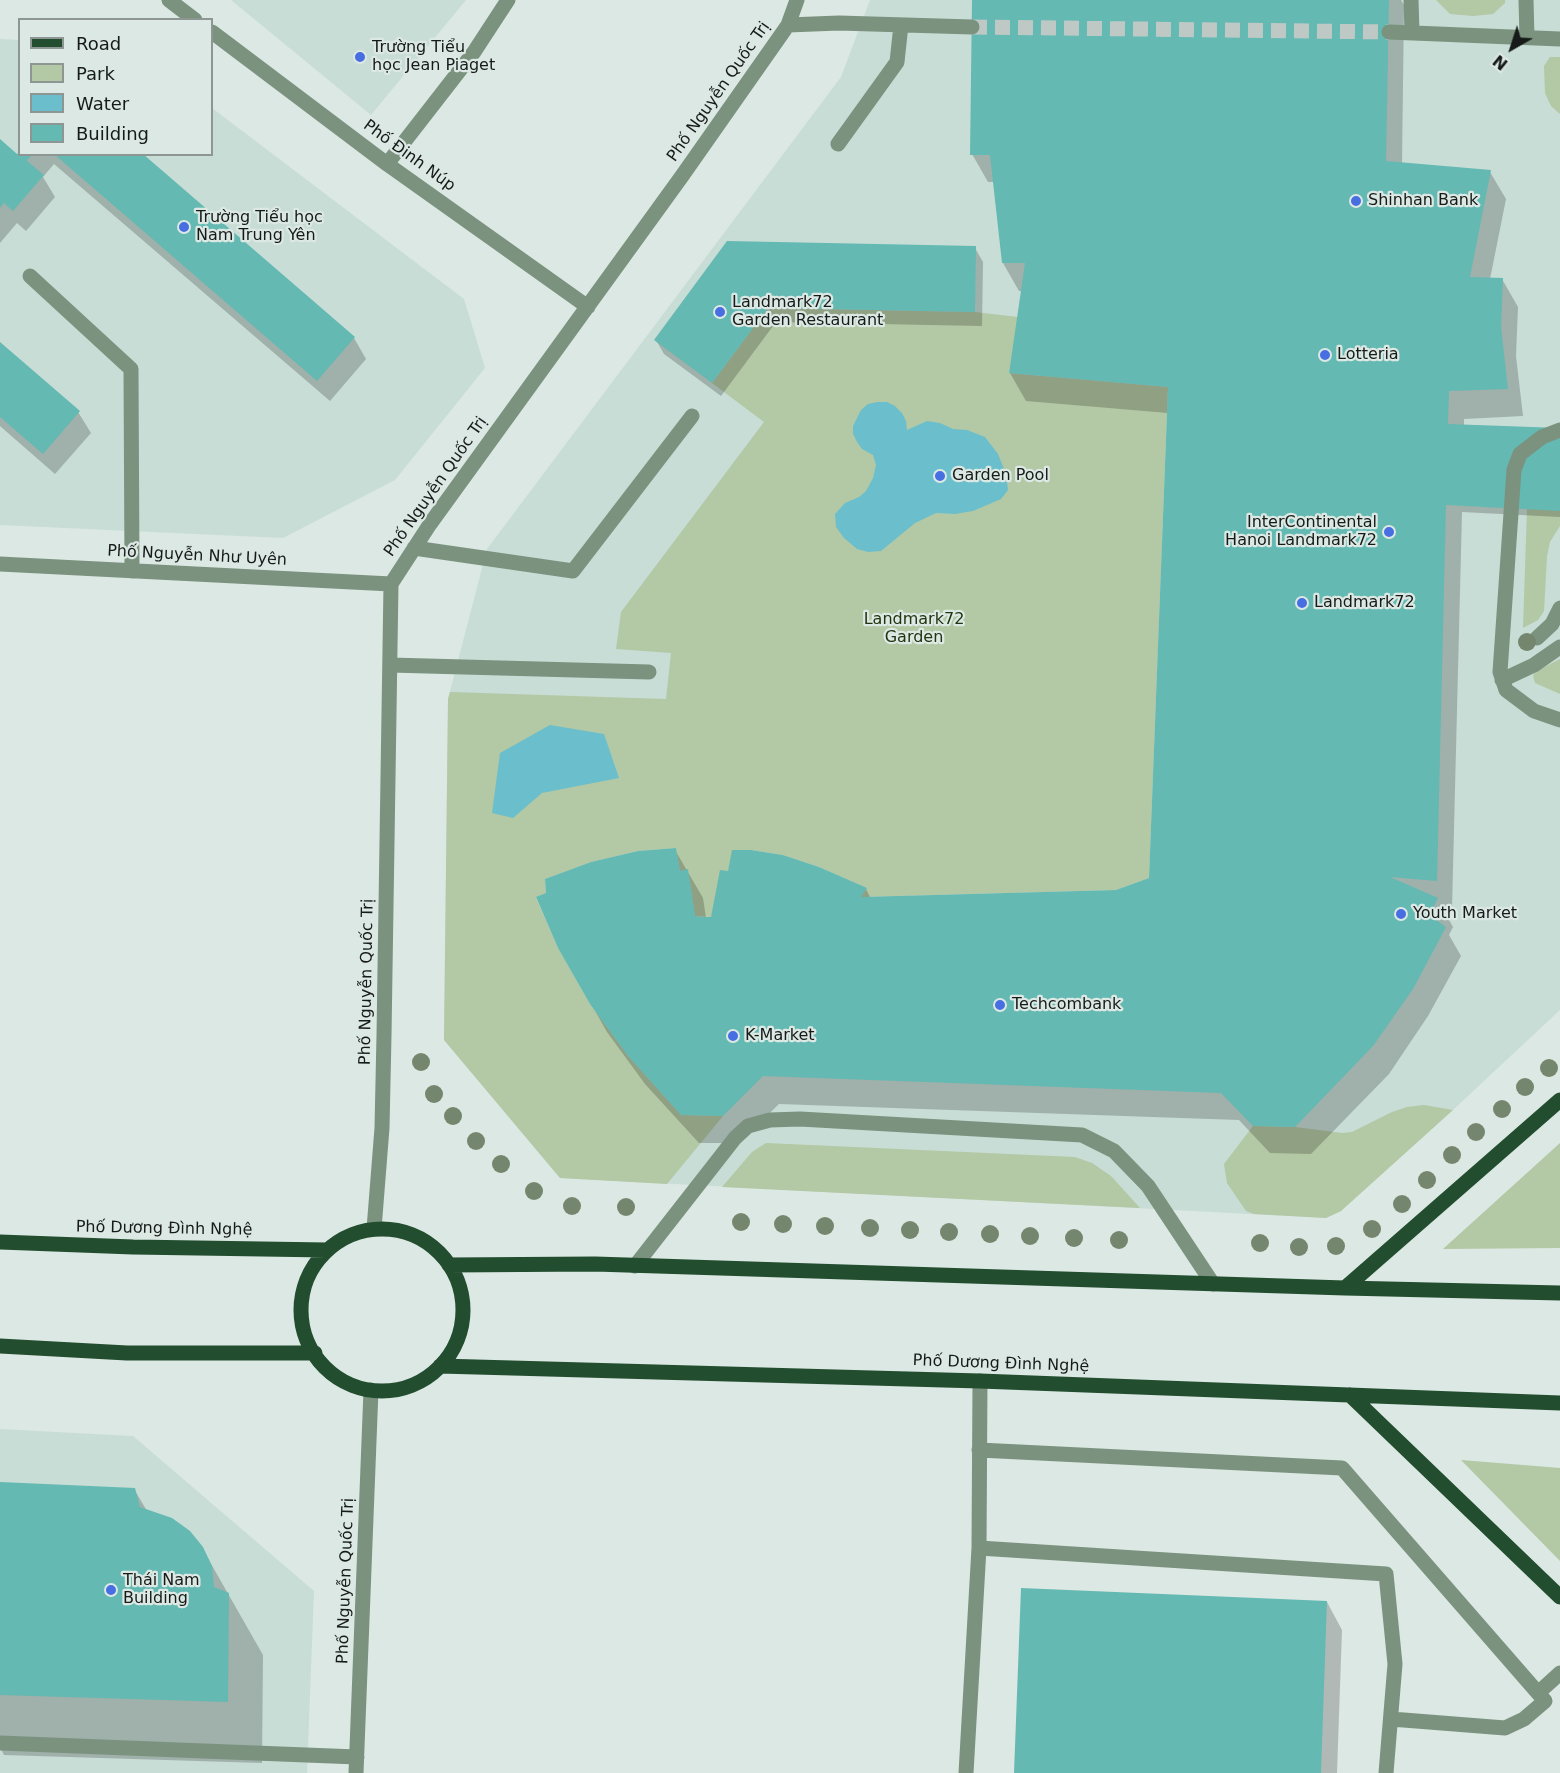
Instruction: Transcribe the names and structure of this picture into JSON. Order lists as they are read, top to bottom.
{
  "streets": {
    "main road": ["Phố Dương Đình Nghệ"],
    "street": ["Phố Nguyễn Quốc Trị", "Phố Đinh Núp", "Phố Nguyễn Như Uyên"]
  },
  "crossings": [
    ["Phố Nguyễn Quốc Trị", "Phố Đinh Núp"],
    ["Phố Nguyễn Quốc Trị", "Phố Nguyễn Như Uyên"],
    ["Phố Nguyễn Quốc Trị", "Phố Dương Đình Nghệ"]
  ],
  "parks": ["Landmark72 Garden"],
  "places": [
    "Trường Tiểu học Jean Piaget",
    "Shinhan Bank",
    "Trường Tiểu học Nam Trung Yên",
    "Landmark72 Garden Restaurant",
    "Lotteria",
    "Garden Pool",
    "InterContinental Hanoi Landmark72",
    "Landmark72",
    "Youth Market",
    "Techcombank",
    "K-Market",
    "Thái Nam Building"
  ],
  "legend": [
    "Road",
    "Park",
    "Water",
    "Building"
  ],
  "north": "bottom left"
}
